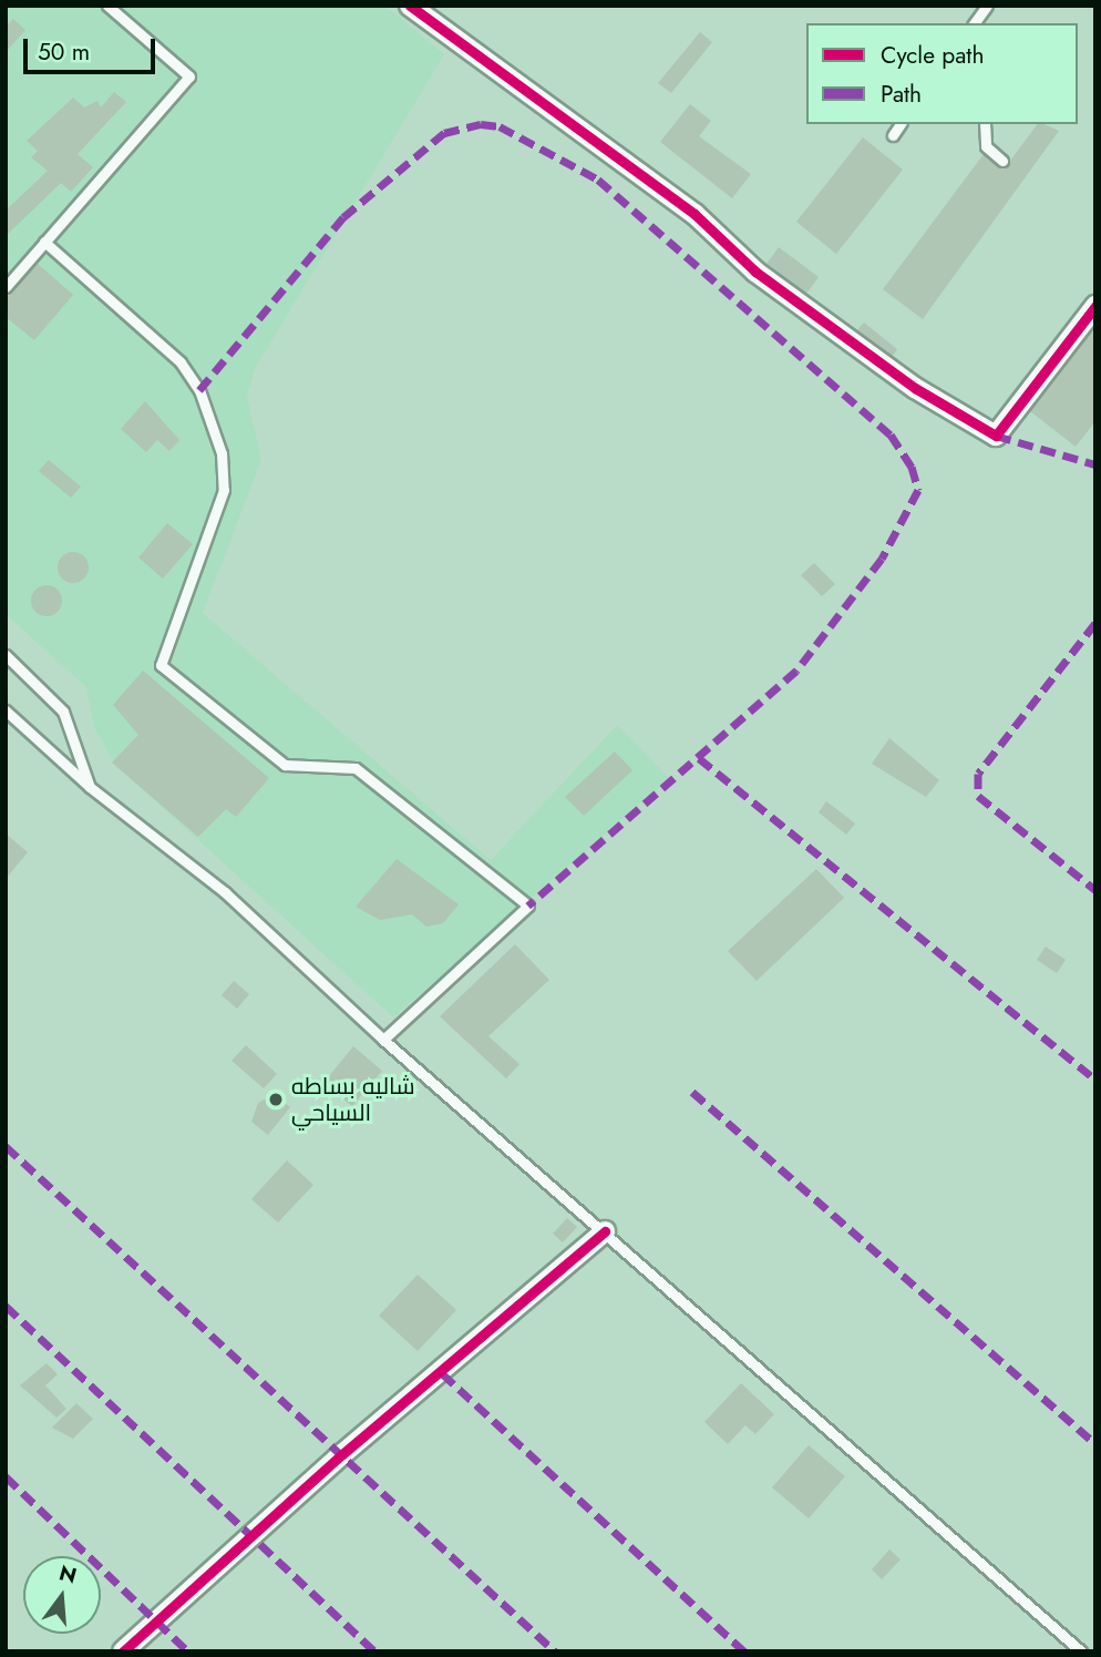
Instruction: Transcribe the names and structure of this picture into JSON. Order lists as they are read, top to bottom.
{
  "places": ["شاليه بساطه السياحي"],
  "legend": ["Cycle path", "Path"],
  "scale_bar": "50 m",
  "north": "top"
}
